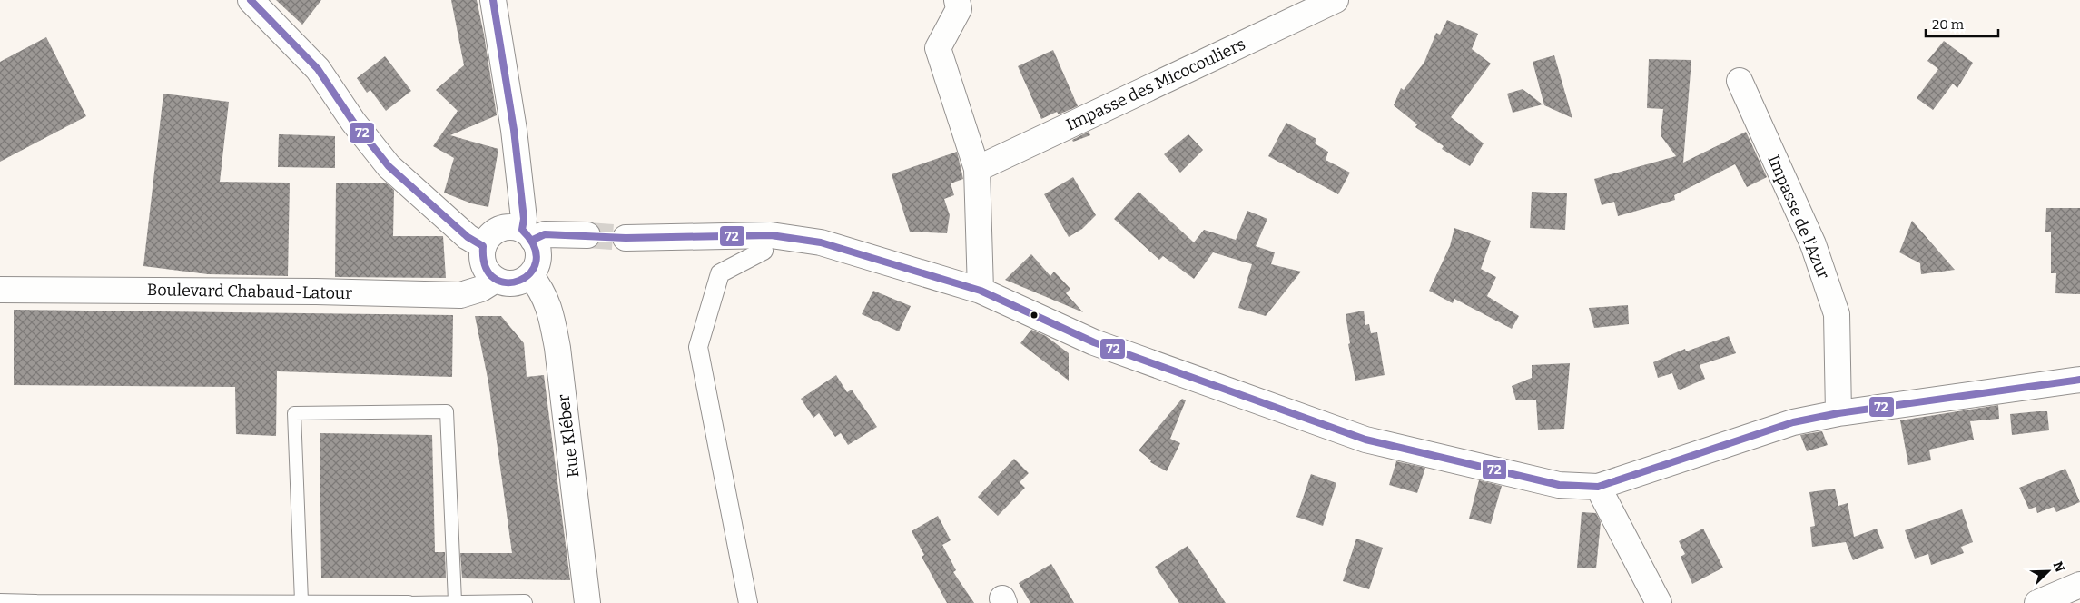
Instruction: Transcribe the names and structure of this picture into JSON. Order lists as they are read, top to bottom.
{
  "streets": {
    "street": [
      "Impasse des Micocouliers",
      "Impasse de l'Azur",
      "Boulevard Chabaud-Latour",
      "Rue Kléber"
    ]
  },
  "crossings": [
    ["Boulevard Chabaud-Latour", "Rue Kléber"]
  ],
  "lines": ["transit line 72"],
  "scale_bar": "20 m",
  "north": "top right"
}
